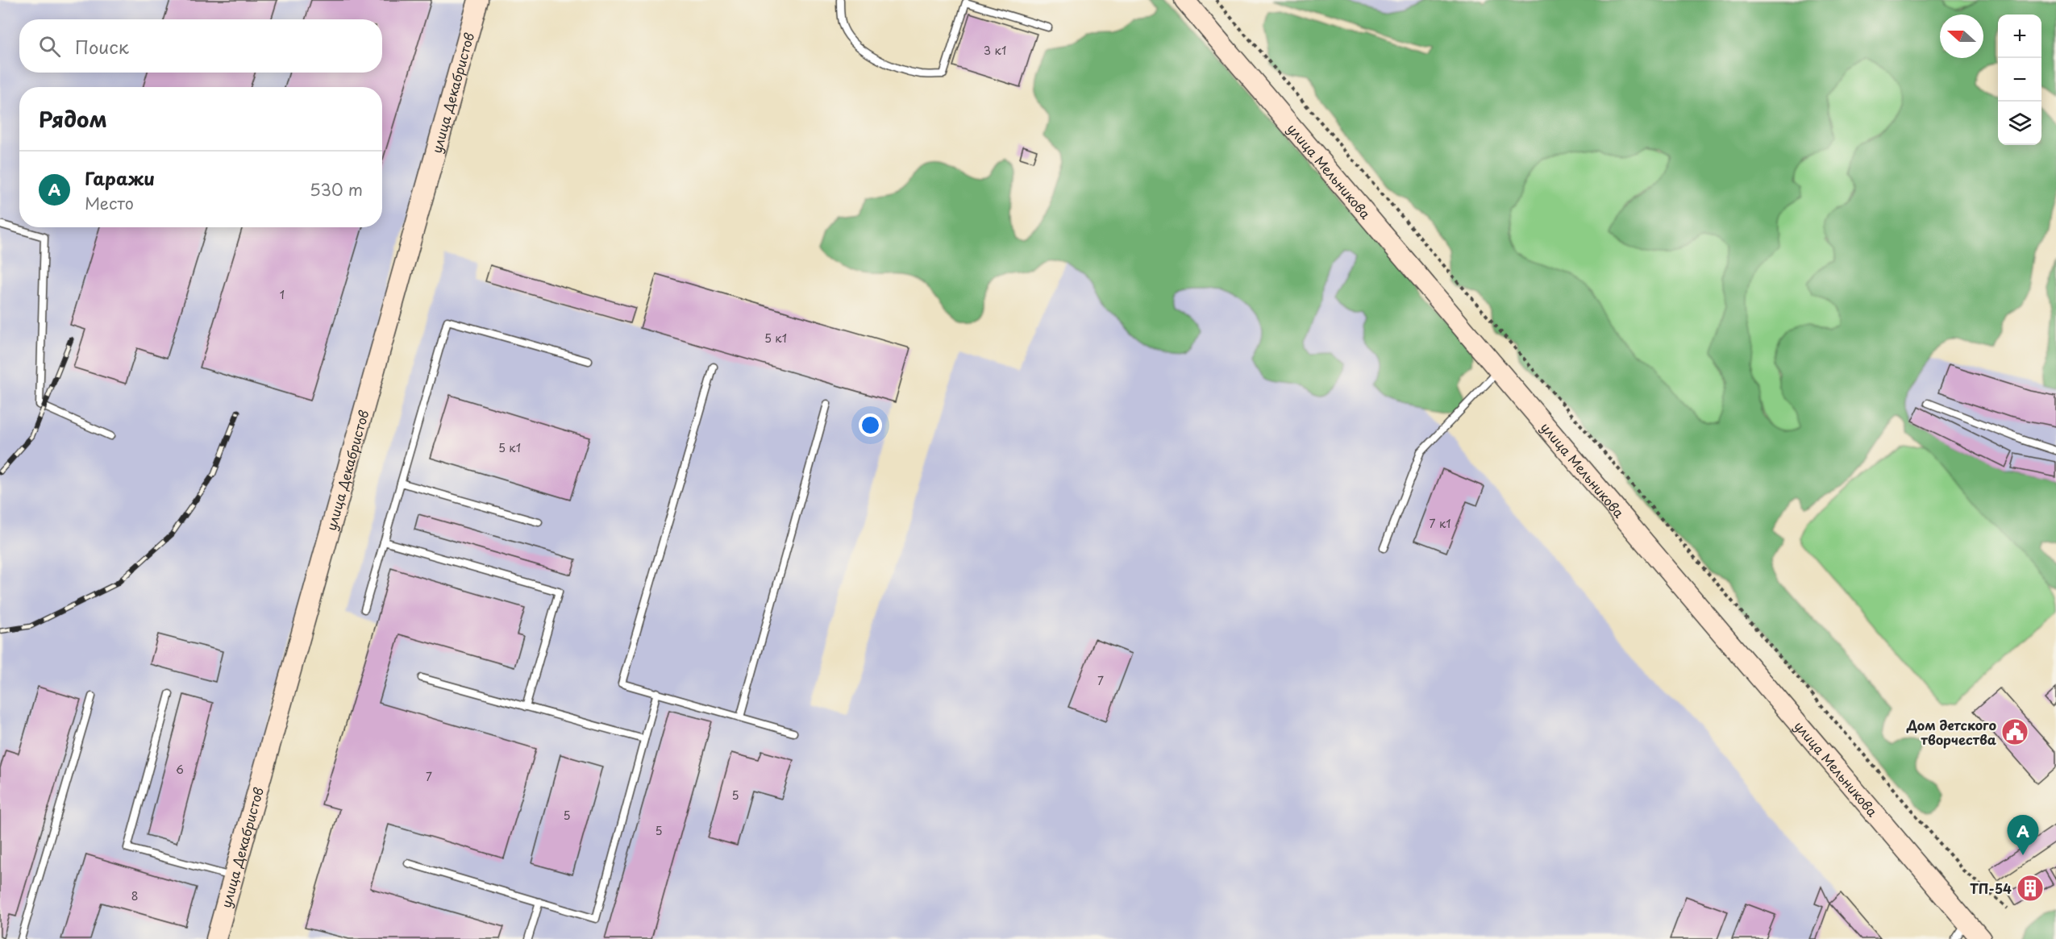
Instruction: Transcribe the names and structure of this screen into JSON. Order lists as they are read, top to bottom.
{
  "streets": {
    "street": ["улица Декабристов", "улица Мельникова"]
  },
  "places": {
    "public building": ["Дом детского творчества"],
    "building": ["ТП-54"]
  },
  "house_numbers": [
    "3 к1",
    "1",
    "5 к1",
    "5 к1",
    "7 к1",
    "7",
    "6",
    "7",
    "5",
    "5",
    "5",
    "8"
  ],
  "north": "left",
  "page": {
    "map_buttons": ["+", "−"],
    "search": "Поиск",
    "heading": "Рядом",
    "list": [
      {
        "mark": "A",
        "name": "Гаражи",
        "note": "Место",
        "value": "530 m"
      }
    ],
    "pins": "A"
  }
}
